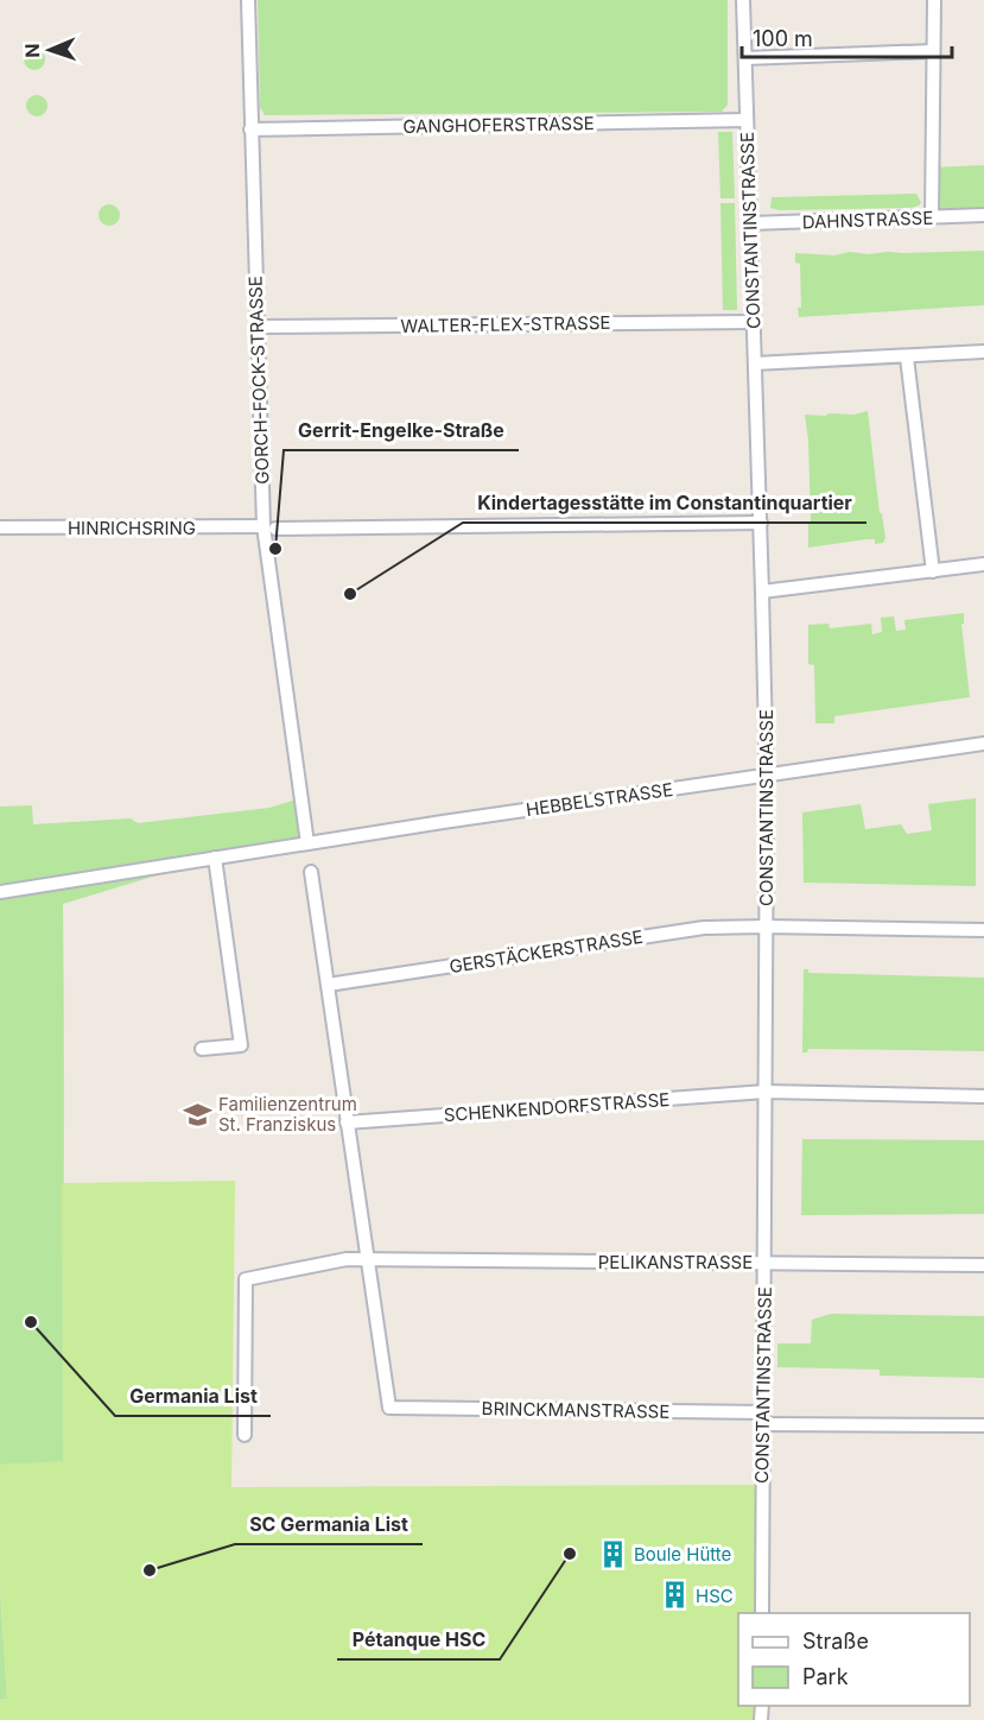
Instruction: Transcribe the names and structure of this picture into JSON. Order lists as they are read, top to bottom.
{
  "streets": {
    "street": [
      "GANGHOFERSTRASSE",
      "DAHNSTRASSE",
      "CONSTANTINSTRASSE",
      "WALTER-FLEX-STRASSE",
      "GORCH-FOCK-STRASSE",
      "HINRICHSRING",
      "HEBBELSTRASSE",
      "GERSTÄCKERSTRASSE",
      "SCHENKENDORFSTRASSE",
      "PELIKANSTRASSE",
      "BRINCKMANSTRASSE"
    ]
  },
  "crossings": [
    ["GANGHOFERSTRASSE", "CONSTANTINSTRASSE"],
    ["GANGHOFERSTRASSE", "GORCH-FOCK-STRASSE"],
    ["DAHNSTRASSE", "CONSTANTINSTRASSE"],
    ["CONSTANTINSTRASSE", "WALTER-FLEX-STRASSE"],
    ["CONSTANTINSTRASSE", "HINRICHSRING"],
    ["CONSTANTINSTRASSE", "HEBBELSTRASSE"],
    ["CONSTANTINSTRASSE", "GERSTÄCKERSTRASSE"],
    ["CONSTANTINSTRASSE", "SCHENKENDORFSTRASSE"],
    ["CONSTANTINSTRASSE", "PELIKANSTRASSE"],
    ["CONSTANTINSTRASSE", "BRINCKMANSTRASSE"],
    ["WALTER-FLEX-STRASSE", "GORCH-FOCK-STRASSE"],
    ["GORCH-FOCK-STRASSE", "HINRICHSRING"],
    ["GORCH-FOCK-STRASSE", "HEBBELSTRASSE"],
    ["PELIKANSTRASSE", "BRINCKMANSTRASSE"]
  ],
  "places": {
    "other": [
      "Gerrit-Engelke-Straße",
      "Kindertagesstätte im Constantinquartier",
      "Germania List",
      "Pétanque HSC",
      "SC Germania List"
    ],
    "school or university": ["Familienzentrum St. Franziskus"],
    "building": ["Boule Hütte", "HSC"]
  },
  "legend": ["Straße", "Park"],
  "scale_bar": "100 m",
  "north": "left"
}
